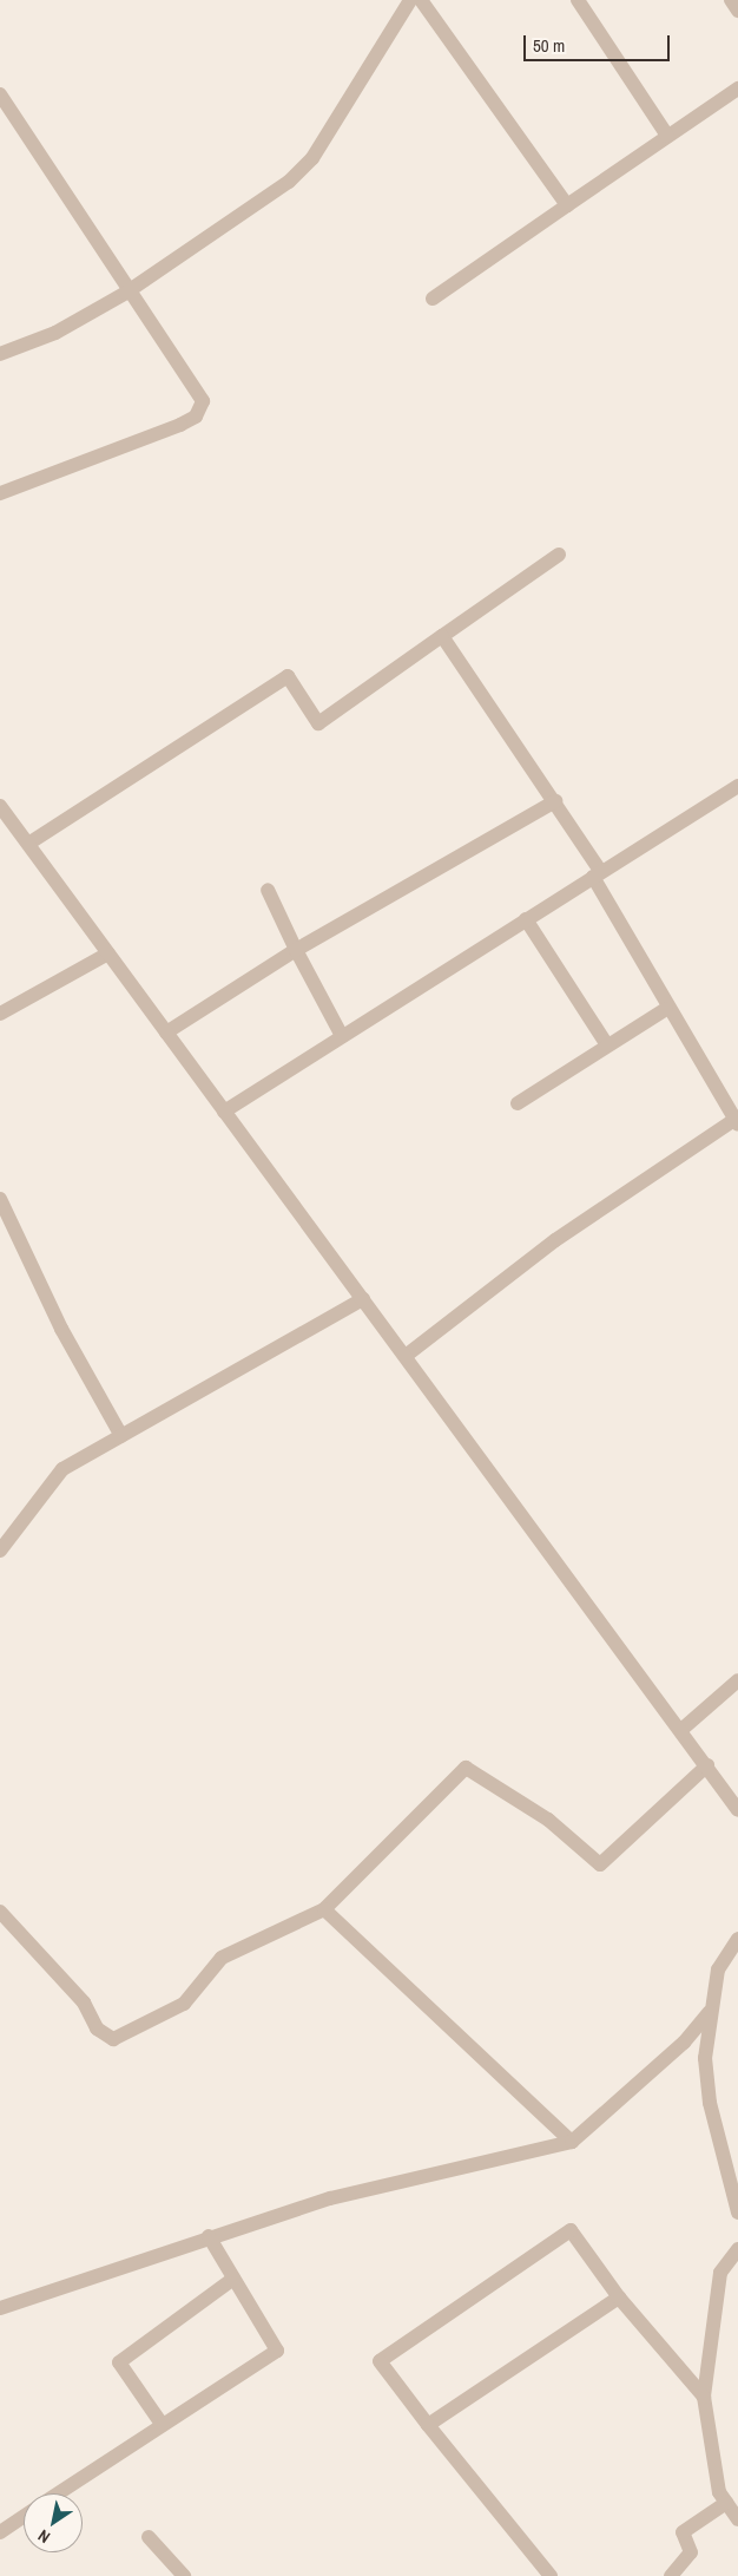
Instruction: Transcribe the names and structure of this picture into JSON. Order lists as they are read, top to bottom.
{
  "scale_bar": "50 m",
  "north": "bottom left"
}
